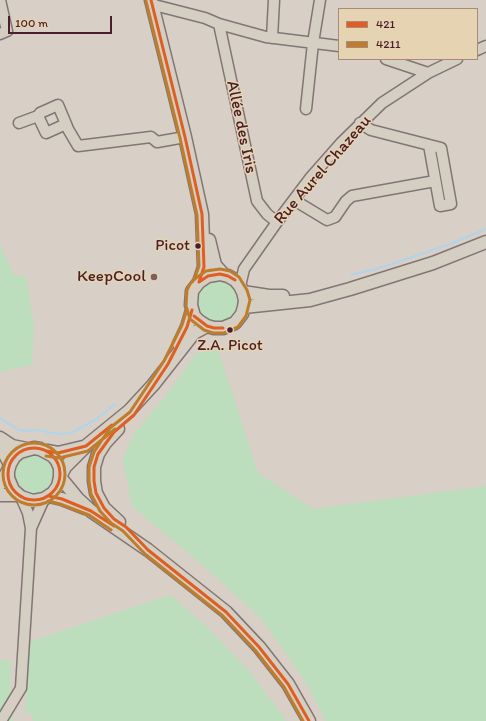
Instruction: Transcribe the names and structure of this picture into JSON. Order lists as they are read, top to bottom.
{
  "streets": {
    "street": ["Allée des Iris", "Rue Aurel Chazeau"]
  },
  "crossings": [
    ["Allée des Iris", "Rue Aurel Chazeau"]
  ],
  "places": ["Picot", "KeepCool", "Z.A. Picot"],
  "lines": ["transit line 421", "transit line 4211"],
  "legend": ["421", "4211"],
  "scale_bar": "100 m"
}
